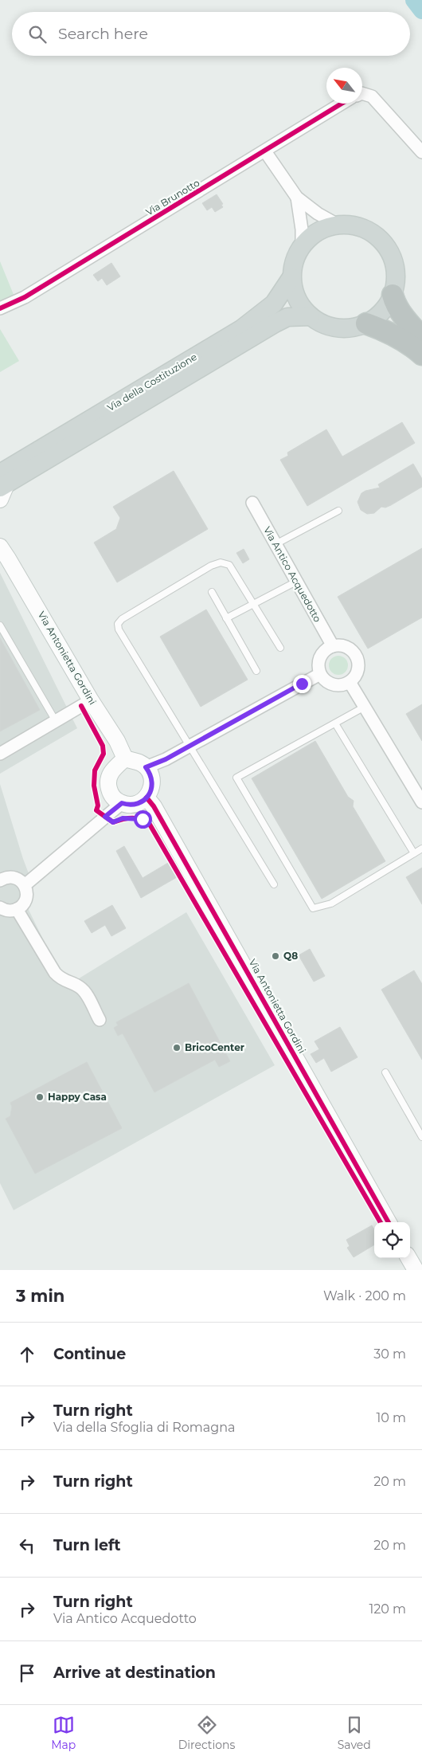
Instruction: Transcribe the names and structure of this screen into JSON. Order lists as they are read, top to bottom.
{
  "streets": {
    "main road": ["Via della Costituzione"],
    "street": ["Via Brunotto", "Via Antico Acquedotto", "Via Antonietta Gordini"]
  },
  "places": ["Q8", "BricoCenter", "Happy Casa"],
  "north": "top left",
  "page": {
    "search": "Search here",
    "heading": ["3 min", "Walk · 200 m"],
    "list": [
      ["Continue", "30 m"],
      ["Turn right", "Via della Sfoglia di Romagna", "10 m"],
      ["Turn right", "20 m"],
      ["Turn left", "20 m"],
      ["Turn right", "Via Antico Acquedotto", "120 m"],
      "Arrive at destination"
    ],
    "nav": ["Map", "Directions", "Saved"]
  }
}
